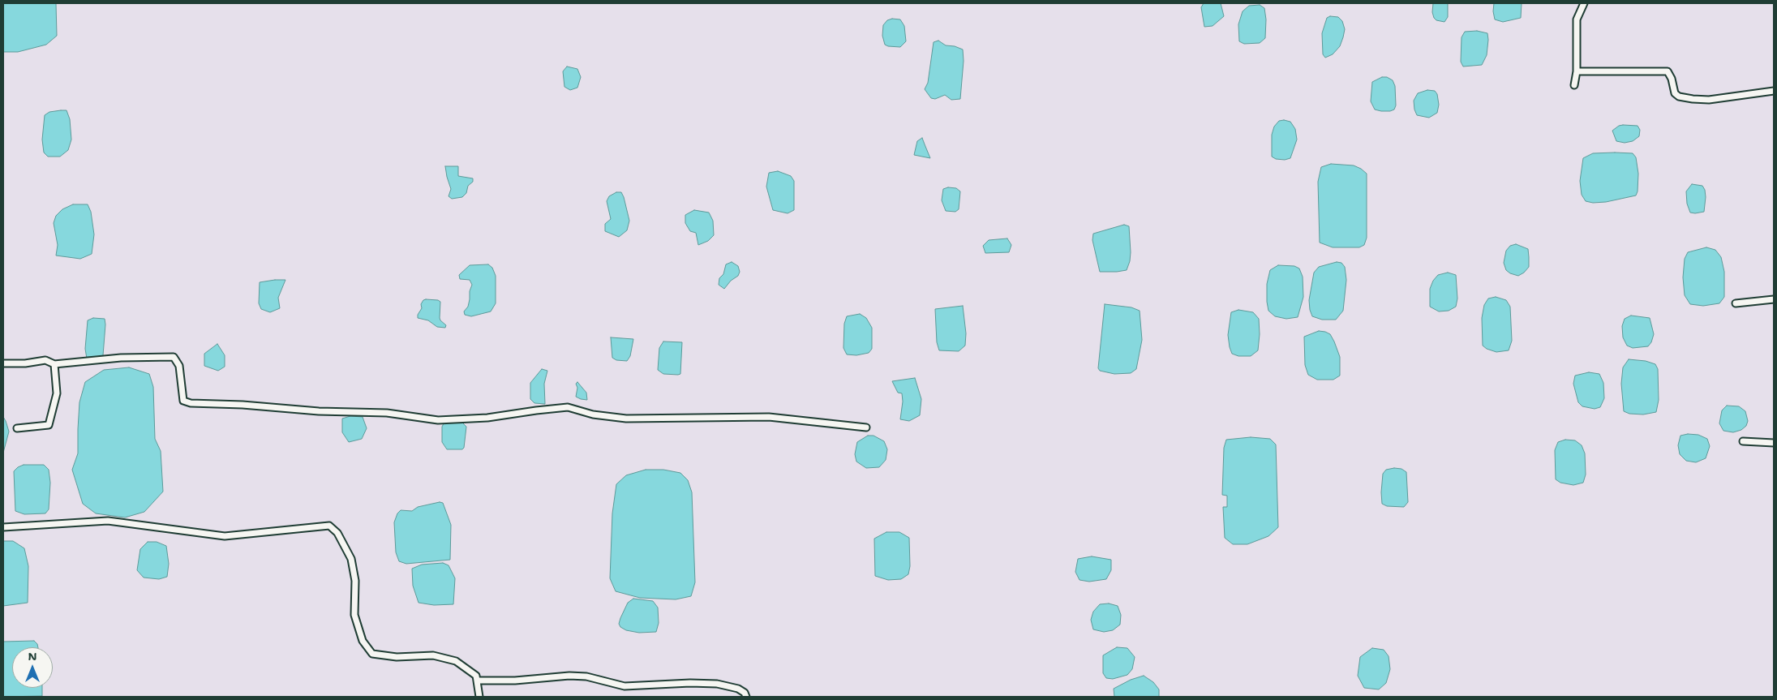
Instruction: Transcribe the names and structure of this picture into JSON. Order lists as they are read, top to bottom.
{
  "north": "top"
}
